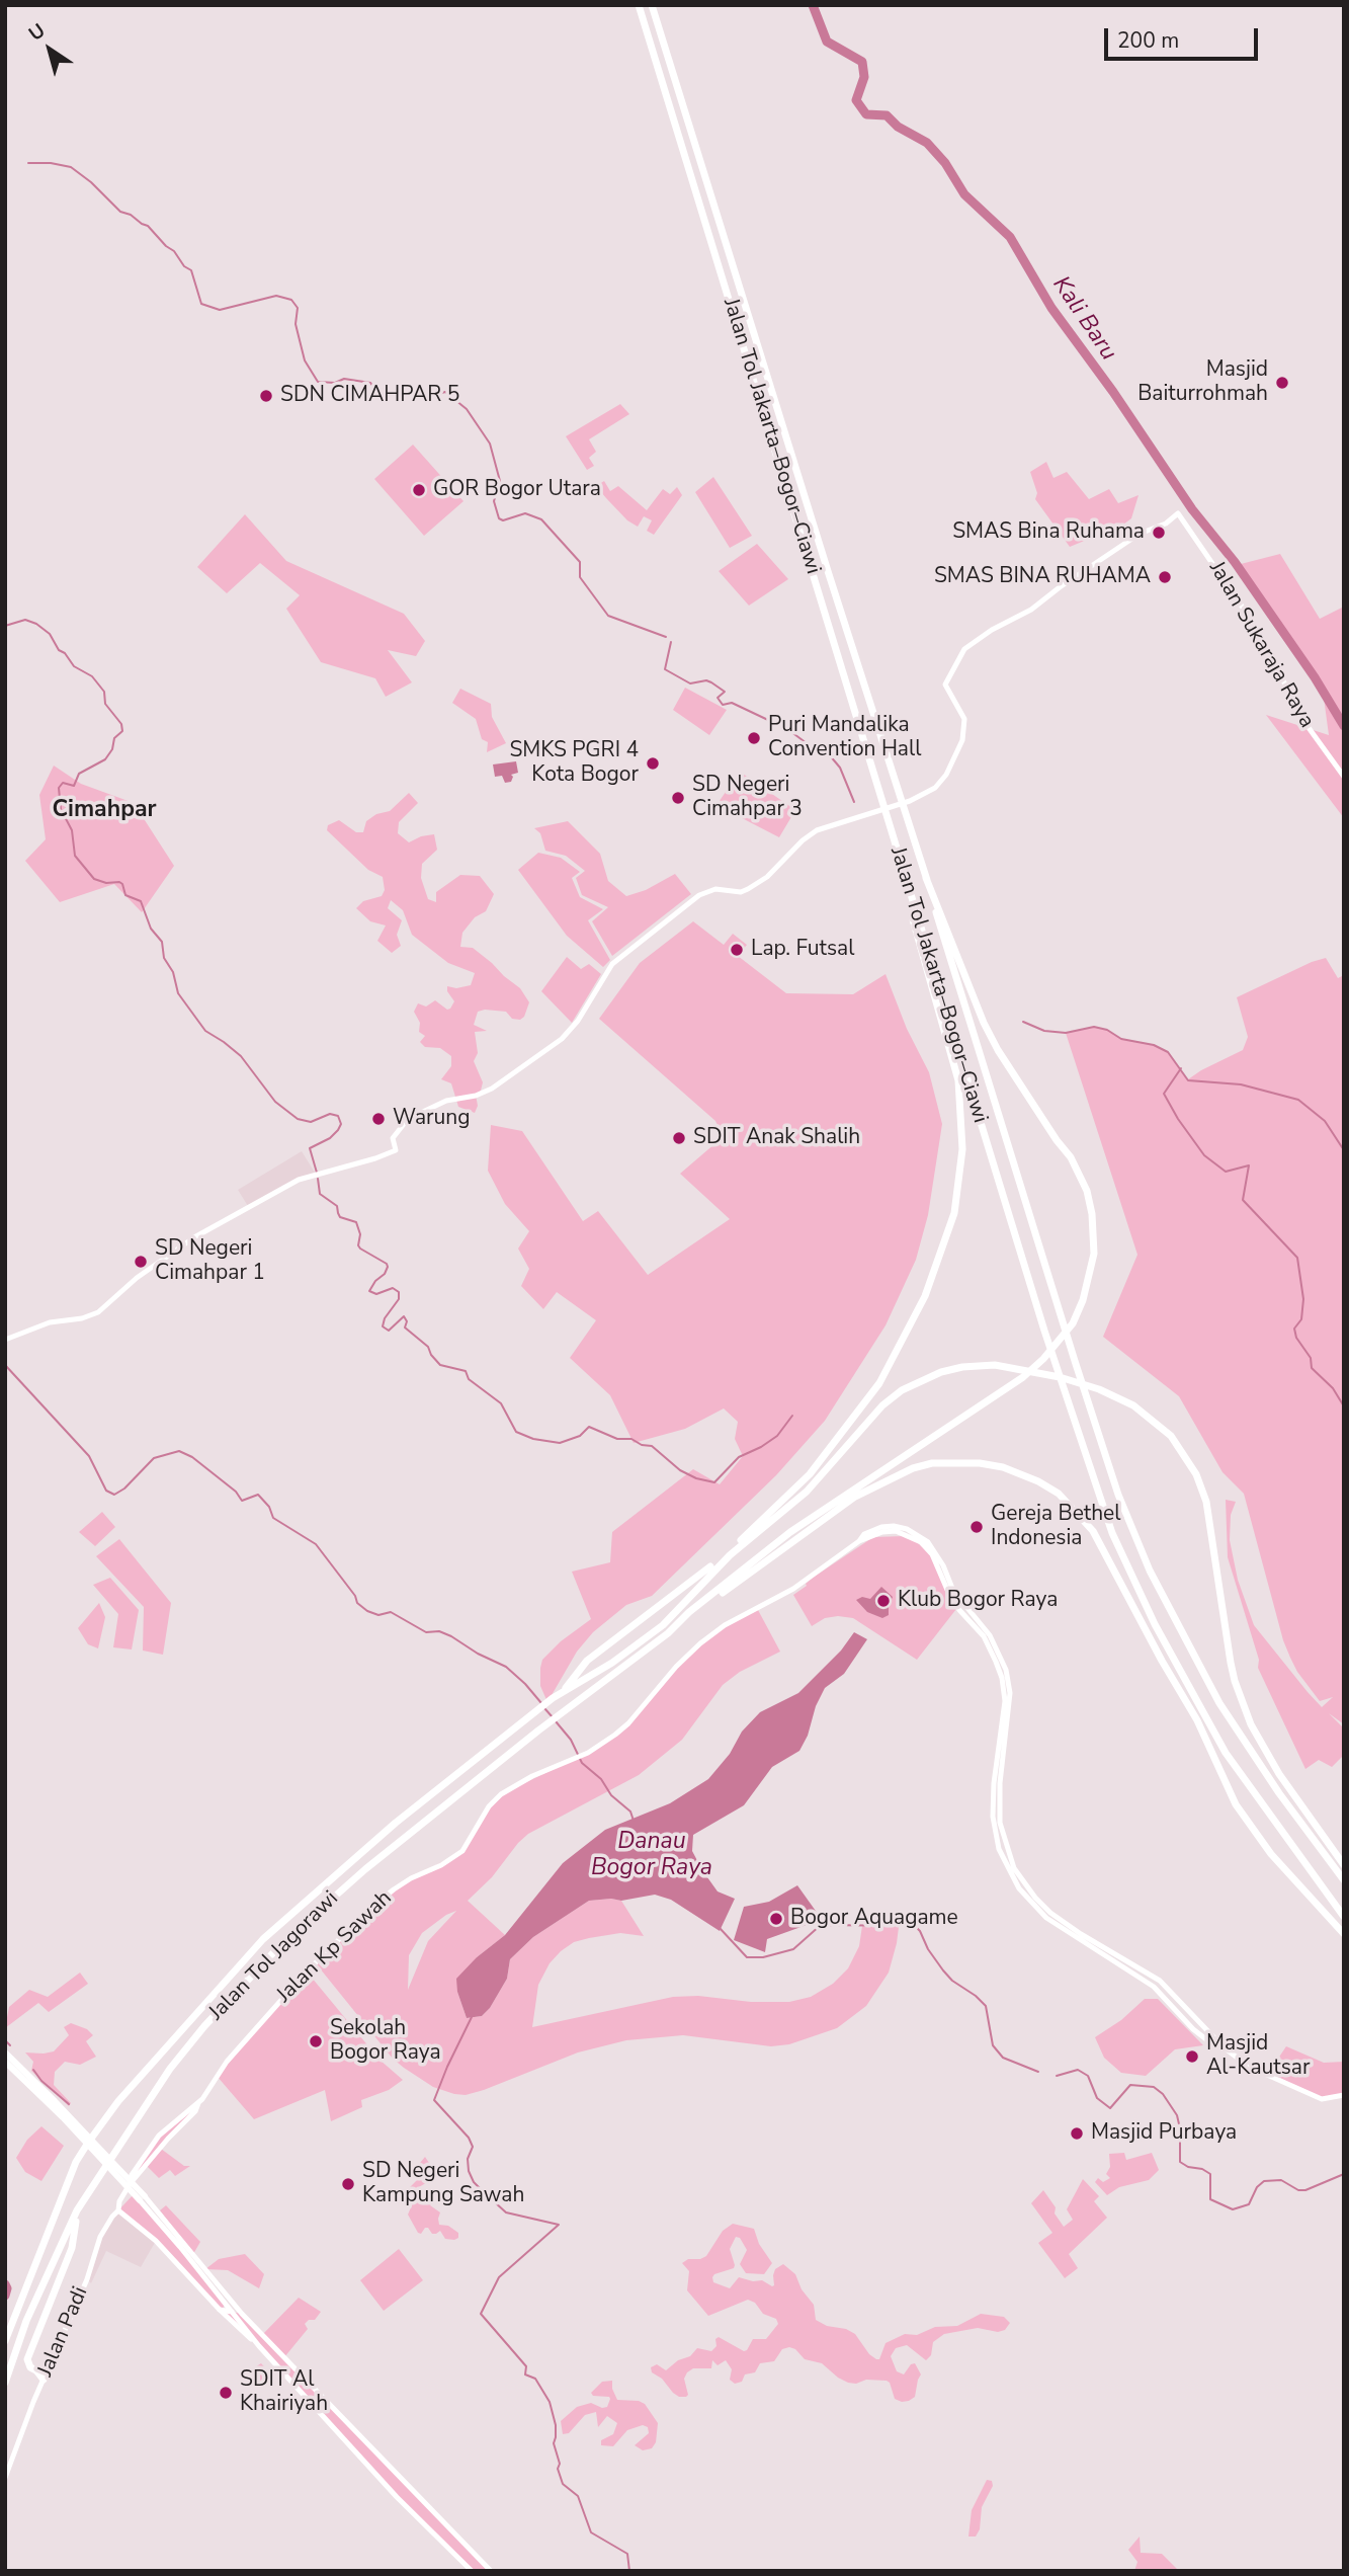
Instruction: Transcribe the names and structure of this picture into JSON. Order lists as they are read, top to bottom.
{
  "streets": {
    "highway": ["Jalan Tol Jakarta–Bogor–Ciawi", "Jalan Tol Jagorawi"],
    "street": ["Jalan Sukaraja Raya", "Jalan Kp Sawah", "Jalan Padi"]
  },
  "crossings": [
    ["Jalan Kp Sawah", "Jalan Padi"]
  ],
  "districts": ["Cimahpar"],
  "water": ["Kali Baru", "Danau Bogor Raya"],
  "places": [
    "Masjid Baiturrohmah",
    "SDN CIMAHPAR 5",
    "GOR Bogor Utara",
    "SMAS Bina Ruhama",
    "SMAS BINA RUHAMA",
    "Puri Mandalika Convention Hall",
    "SMKS PGRI 4 Kota Bogor",
    "SD Negeri Cimahpar 3",
    "Lap. Futsal",
    "Warung",
    "SDIT Anak Shalih",
    "SD Negeri Cimahpar 1",
    "Gereja Bethel Indonesia",
    "Klub Bogor Raya",
    "Bogor Aquagame",
    "Sekolah Bogor Raya",
    "Masjid Al-Kautsar",
    "Masjid Purbaya",
    "SD Negeri Kampung Sawah",
    "SDIT Al Khairiyah"
  ],
  "scale_bar": "200 m",
  "north": "top left"
}
